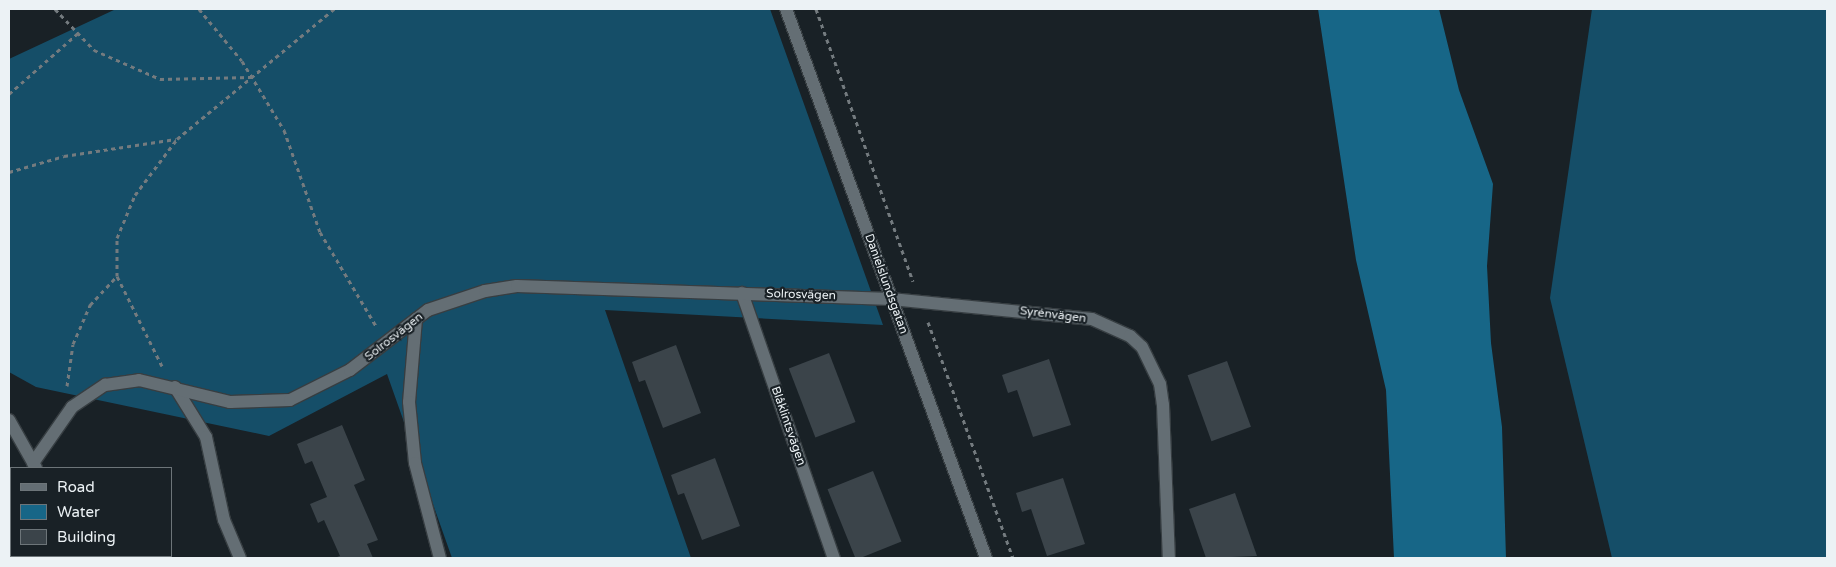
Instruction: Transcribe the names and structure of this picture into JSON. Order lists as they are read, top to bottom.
{
  "streets": {
    "street": [
      "Danielslundsgatan",
      "Solrosvägen",
      "Syrénvägen",
      "Blåklintsvägen"
    ]
  },
  "crossings": [
    ["Danielslundsgatan", "Solrosvägen"],
    ["Danielslundsgatan", "Syrénvägen"],
    ["Solrosvägen", "Syrénvägen"],
    ["Solrosvägen", "Blåklintsvägen"]
  ],
  "legend": ["Road", "Water", "Building"]
}
